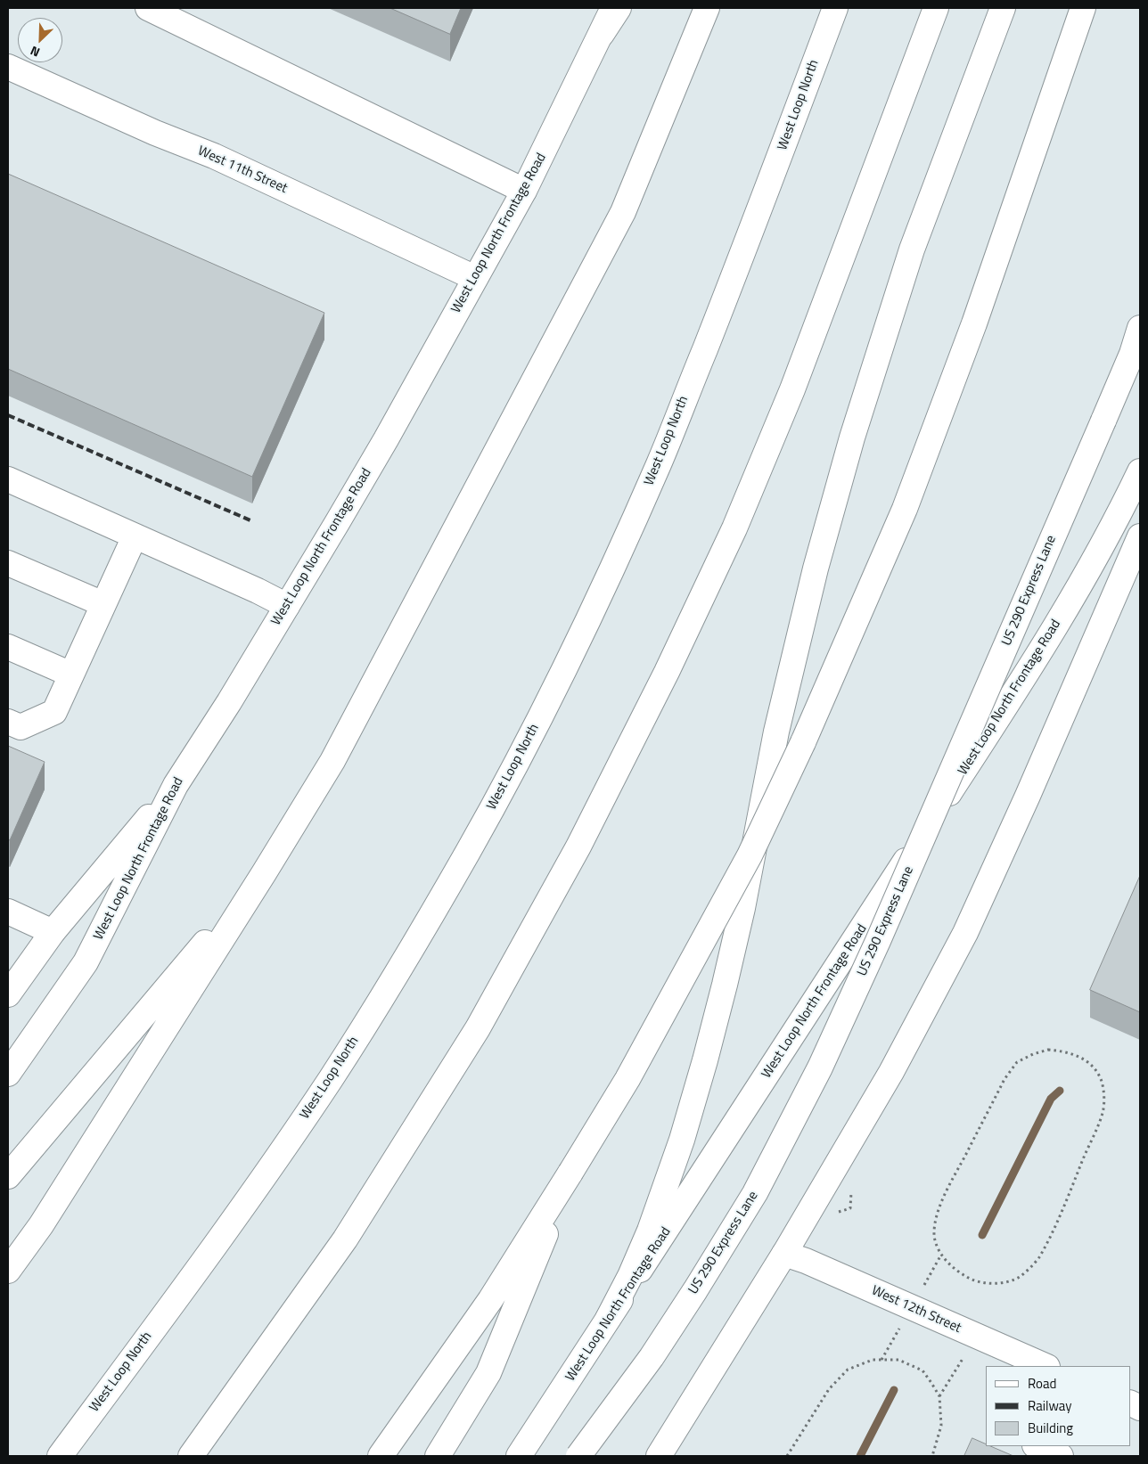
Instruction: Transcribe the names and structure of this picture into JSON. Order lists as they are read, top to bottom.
{
  "streets": {
    "main road": [
      "West Loop North",
      "West 11th Street",
      "West Loop North Frontage Road",
      "US 290 Express Lane",
      "West 12th Street"
    ]
  },
  "crossings": [
    ["West 11th Street", "West Loop North Frontage Road"]
  ],
  "legend": ["Road", "Railway", "Building"],
  "north": "bottom left"
}
